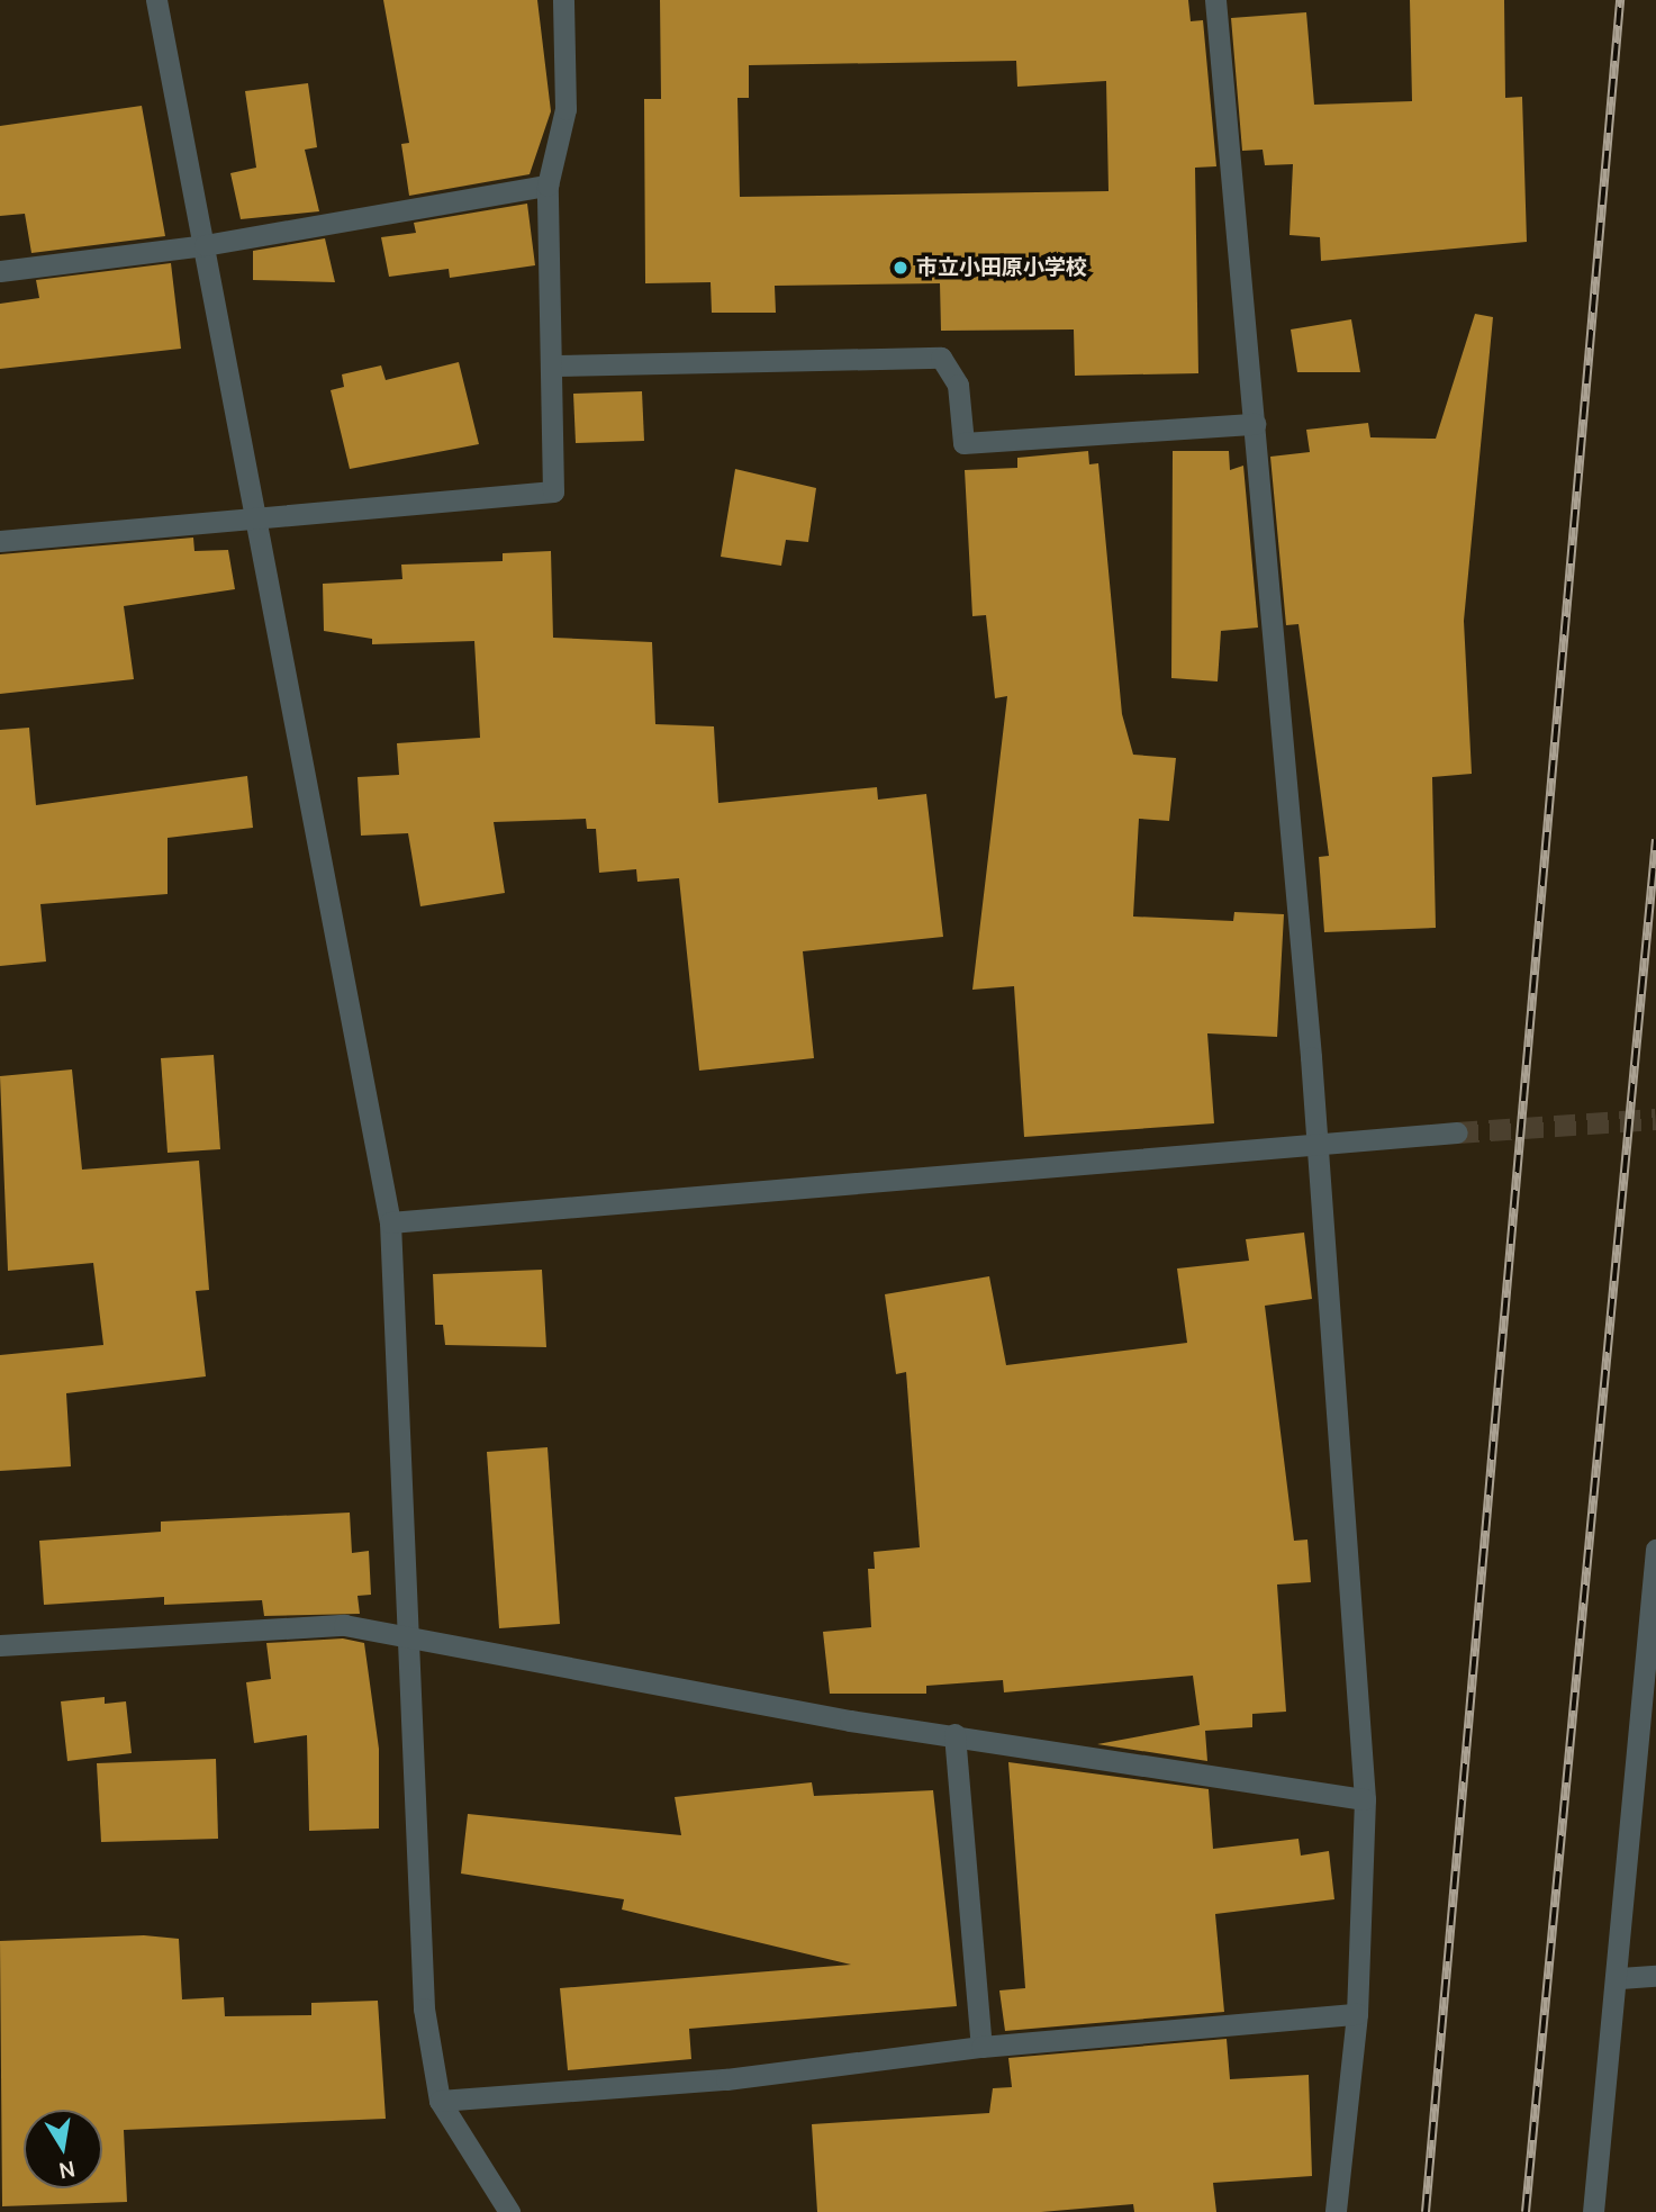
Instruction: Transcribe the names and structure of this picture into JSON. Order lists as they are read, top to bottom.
{
  "places": ["市立小田原小学校"],
  "north": "bottom"
}
